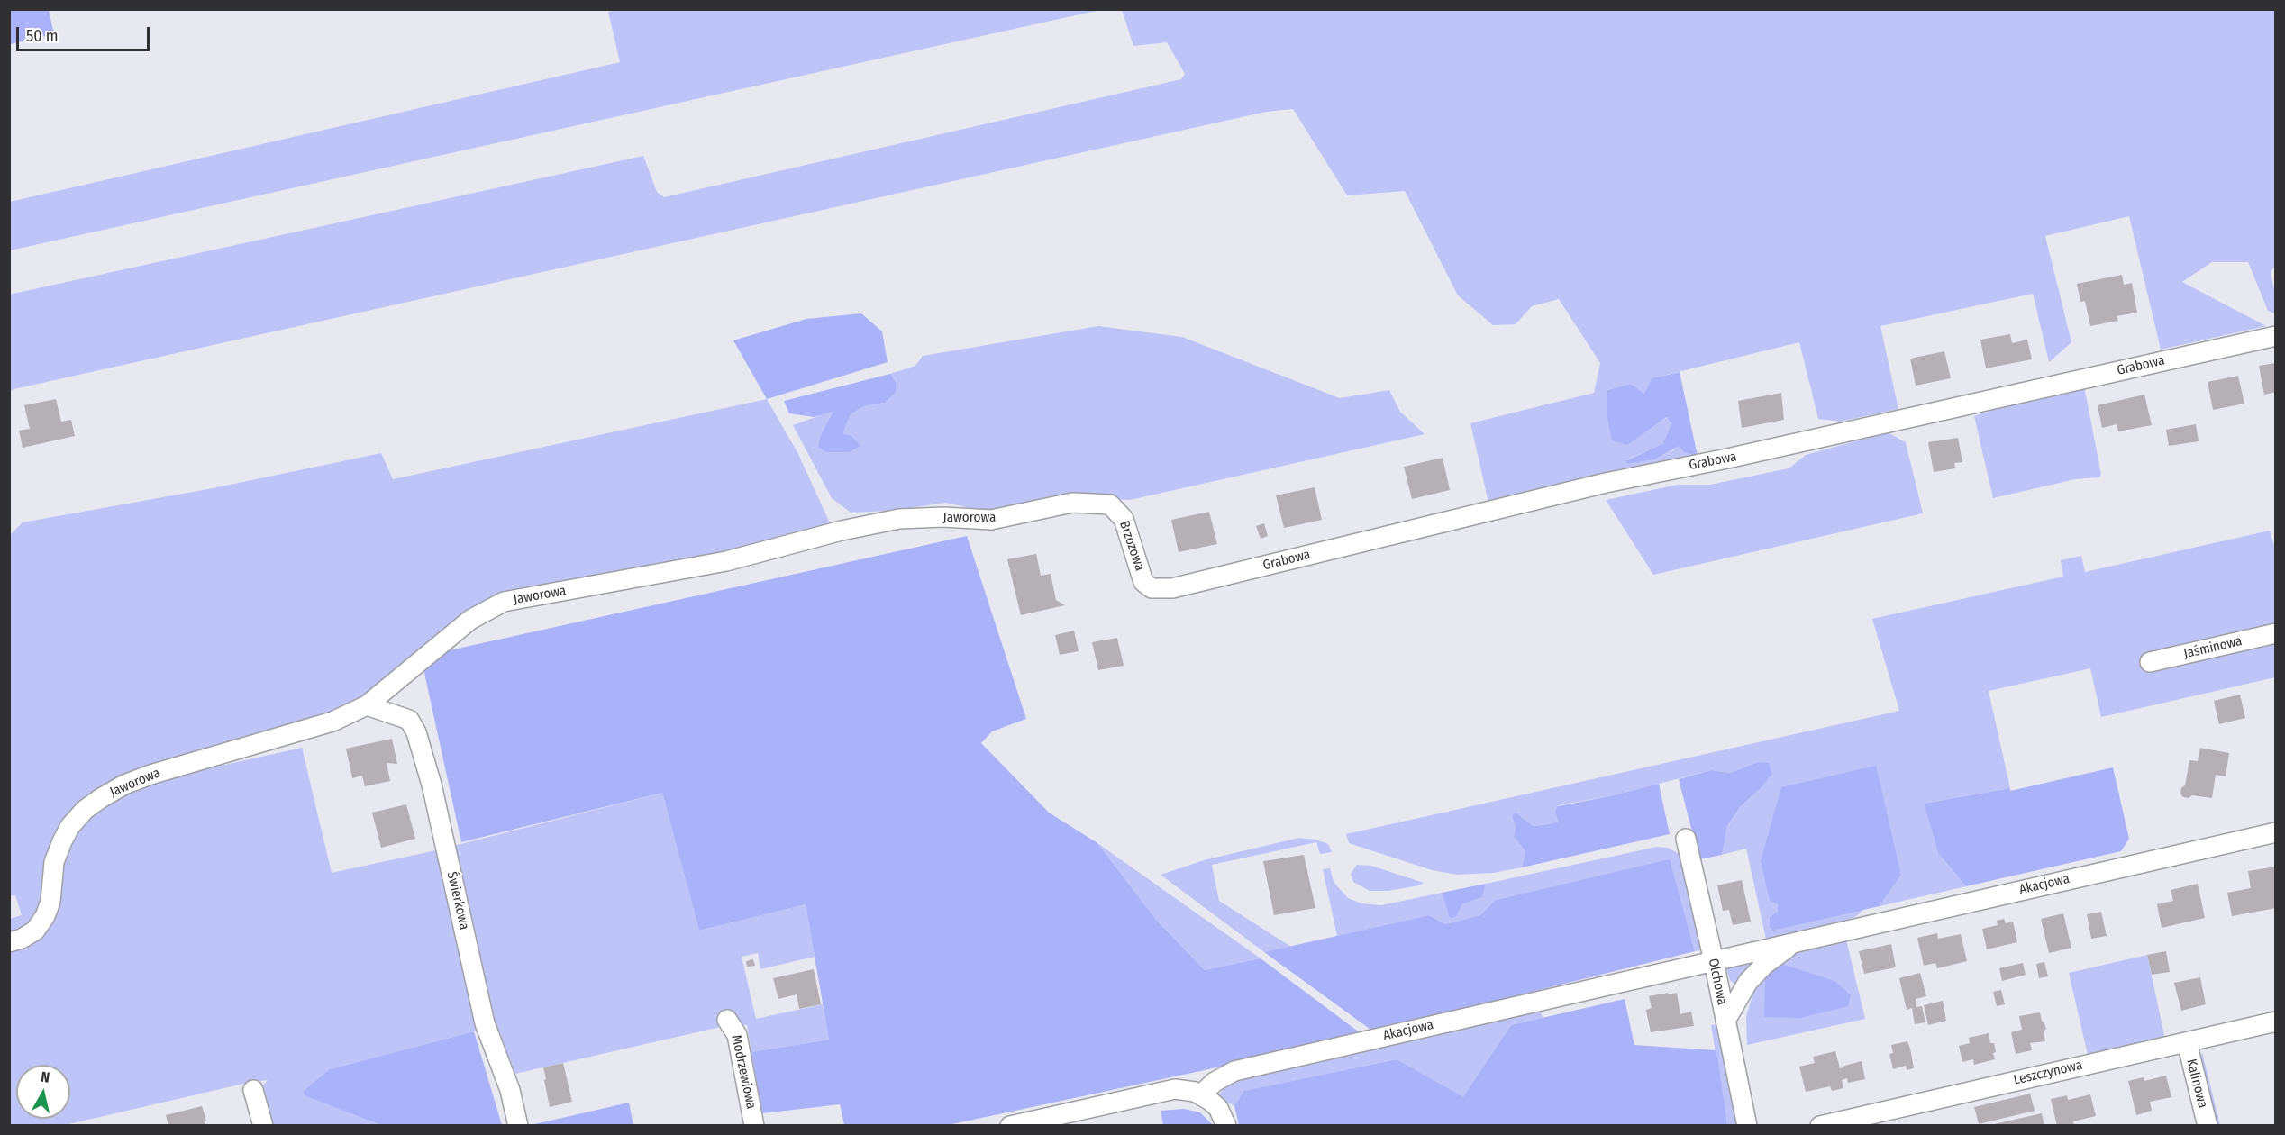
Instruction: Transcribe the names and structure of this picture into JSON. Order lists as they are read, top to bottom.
{
  "streets": {
    "street": [
      "Grabowa",
      "Jaworowa",
      "Brzozowa",
      "Jaśminowa",
      "Akacjowa",
      "Świerkowa",
      "Olchowa",
      "Modrzewiowa",
      "Leszczynowa",
      "Kalinowa"
    ]
  },
  "crossings": [
    ["Grabowa", "Brzozowa"],
    ["Jaworowa", "Brzozowa"],
    ["Jaworowa", "Świerkowa"],
    ["Akacjowa", "Olchowa"],
    ["Leszczynowa", "Kalinowa"]
  ],
  "scale_bar": "50 m",
  "north": "top"
}
